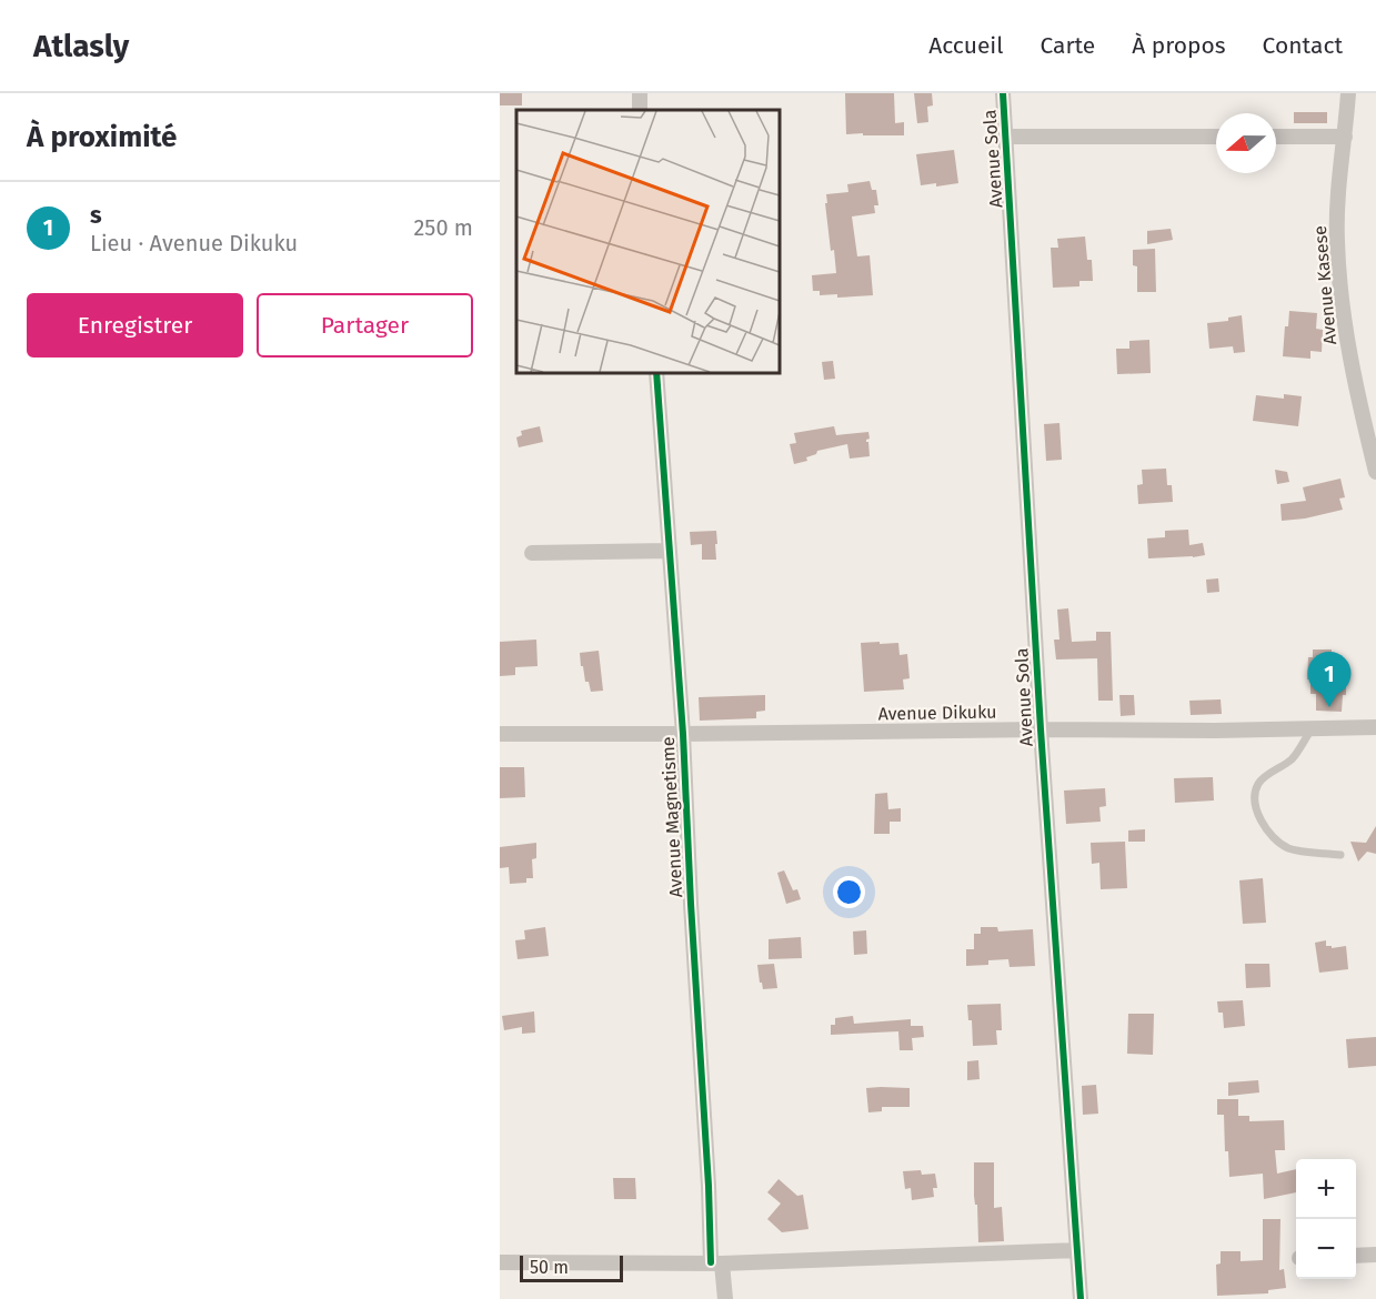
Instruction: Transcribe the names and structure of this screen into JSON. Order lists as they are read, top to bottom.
{
  "streets": {
    "street": [
      "Avenue Sola",
      "Avenue Kasese",
      "Avenue Dikuku",
      "Avenue Magnetisme"
    ]
  },
  "crossings": [
    ["Avenue Sola", "Avenue Dikuku"],
    ["Avenue Dikuku", "Avenue Magnetisme"]
  ],
  "scale_bar": "50 m",
  "north": "left",
  "page": {
    "header": "Atlasly",
    "nav": [
      "Accueil",
      "Carte",
      "À propos",
      "Contact"
    ],
    "heading": "À proximité",
    "list": [
      {
        "mark": "1",
        "name": "s",
        "note": "Lieu · Avenue Dikuku",
        "value": "250 m"
      }
    ],
    "buttons": ["Enregistrer", "Partager"],
    "pins": "1",
    "map_buttons": ["+", "−"],
    "scale": "50 m"
  }
}
